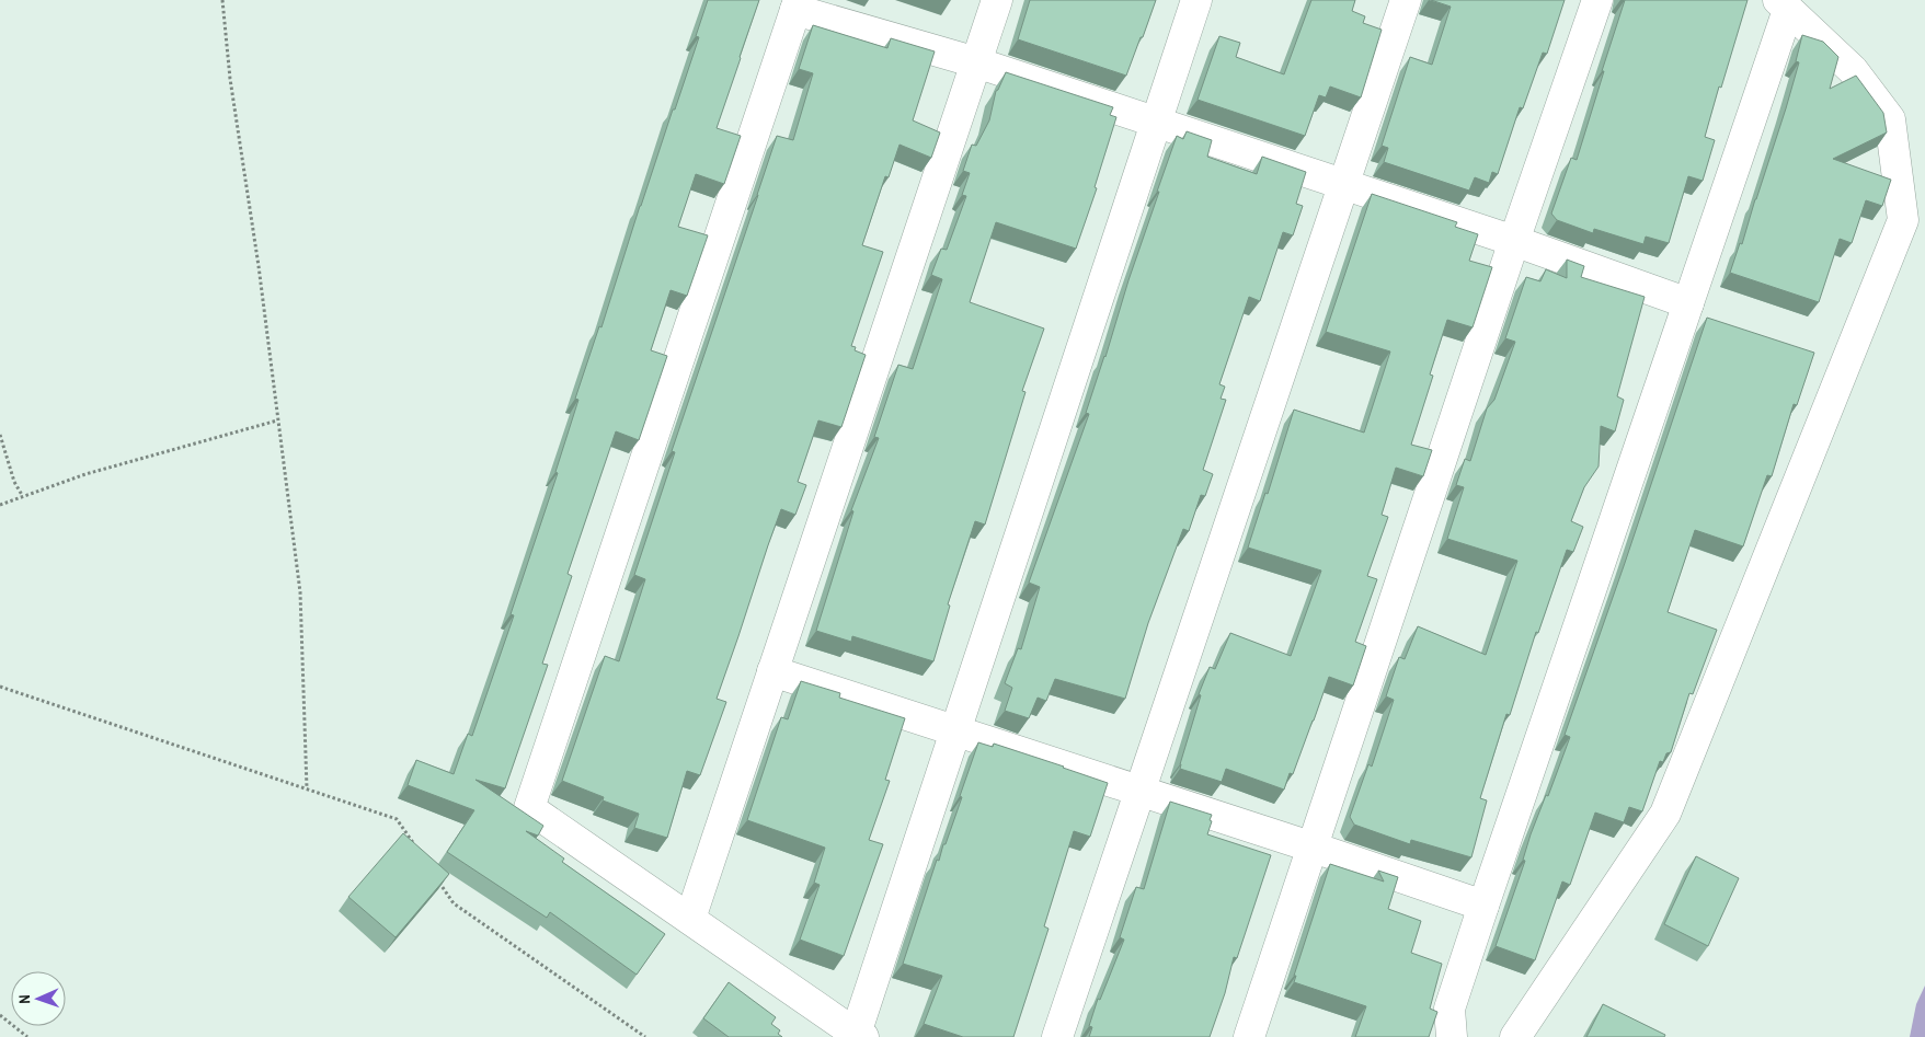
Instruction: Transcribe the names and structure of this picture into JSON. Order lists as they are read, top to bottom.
{
  "north": "left"
}
